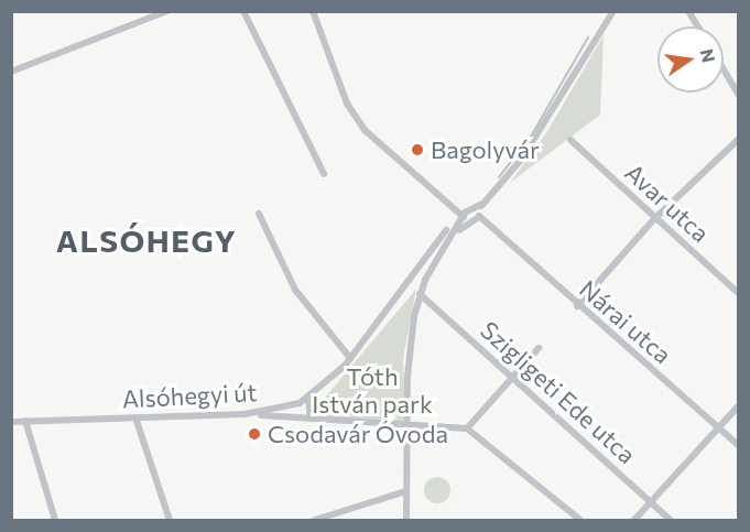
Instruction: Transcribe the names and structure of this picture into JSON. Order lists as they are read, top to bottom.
{
  "streets": {
    "street": [
      "Avar utca",
      "Nárai utca",
      "Szigligeti Ede utca",
      "Alsóhegyi út"
    ]
  },
  "districts": ["ALSÓHEGY"],
  "parks": ["Tóth István park"],
  "places": ["Bagolyvár", "Csodavár Óvoda"],
  "north": "right"
}
